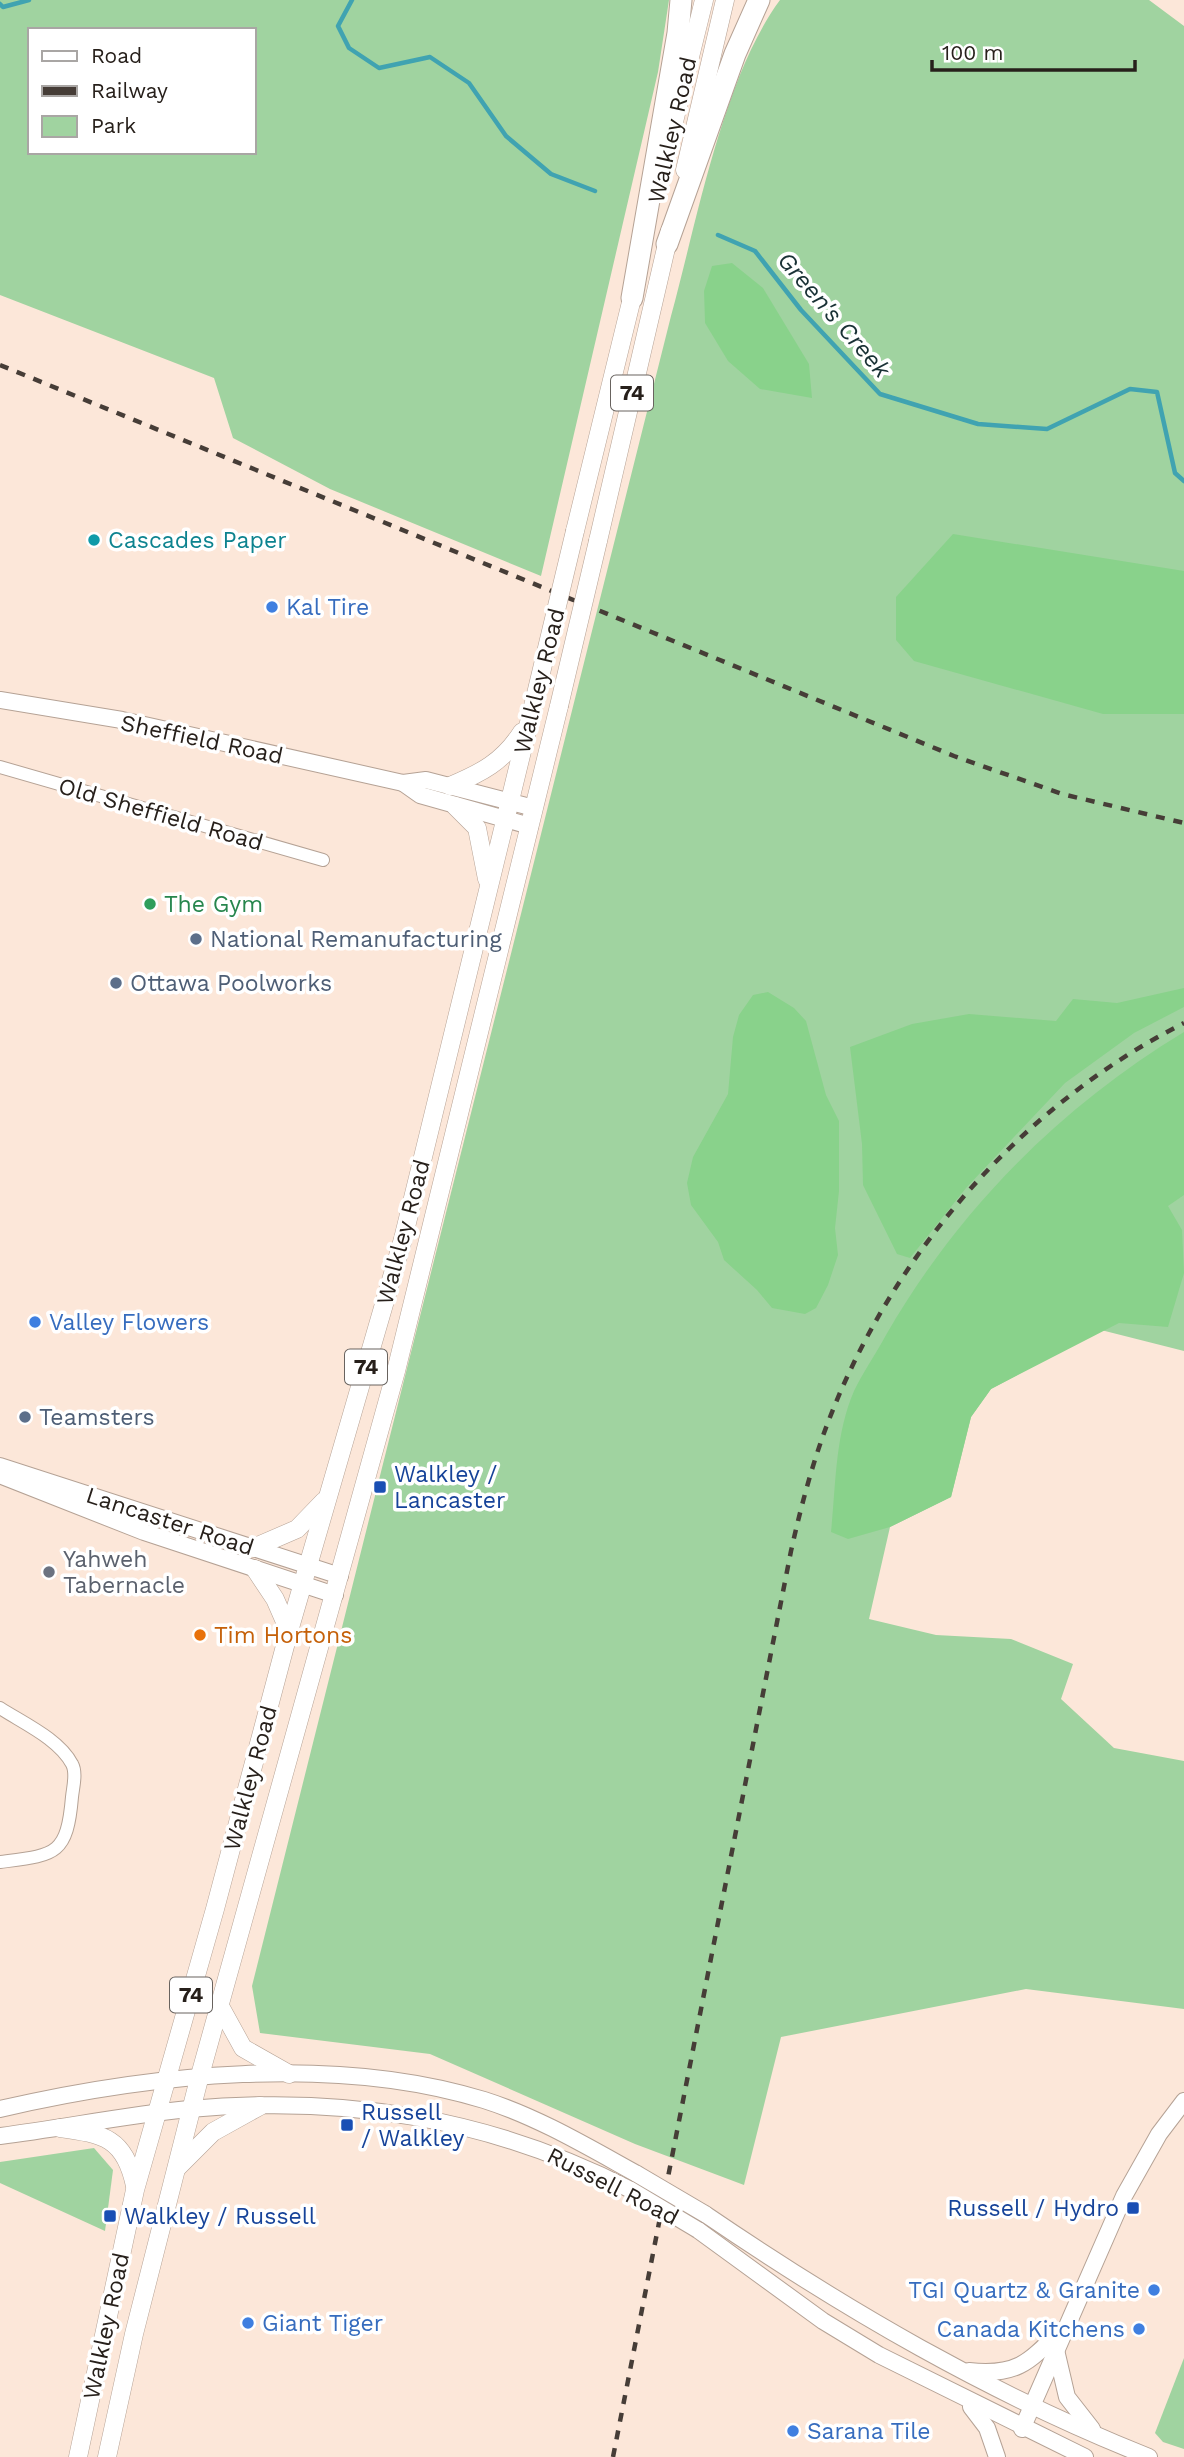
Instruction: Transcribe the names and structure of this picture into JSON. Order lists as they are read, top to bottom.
{
  "streets": {
    "main road": [
      "Walkley Road",
      "74",
      "Sheffield Road",
      "Lancaster Road",
      "Russell Road"
    ],
    "street": ["Old Sheffield Road"]
  },
  "crossings": [
    ["Walkley Road", "Sheffield Road"],
    ["Walkley Road", "Lancaster Road"],
    ["Walkley Road", "Russell Road"]
  ],
  "water": ["Green's Creek"],
  "places": {
    "other": [
      "Cascades Paper",
      "Kal Tire",
      "The Gym",
      "National Remanufacturing",
      "Ottawa Poolworks",
      "Valley Flowers",
      "Teamsters",
      "Yahweh Tabernacle",
      "Tim Hortons",
      "TGI Quartz & Granite",
      "Giant Tiger",
      "Canada Kitchens",
      "Sarana Tile"
    ],
    "transit": [
      "Walkley / Lancaster",
      "Russell / Walkley",
      "Russell / Hydro",
      "Walkley / Russell"
    ]
  },
  "legend": ["Road", "Railway", "Park"],
  "scale_bar": "100 m"
}
